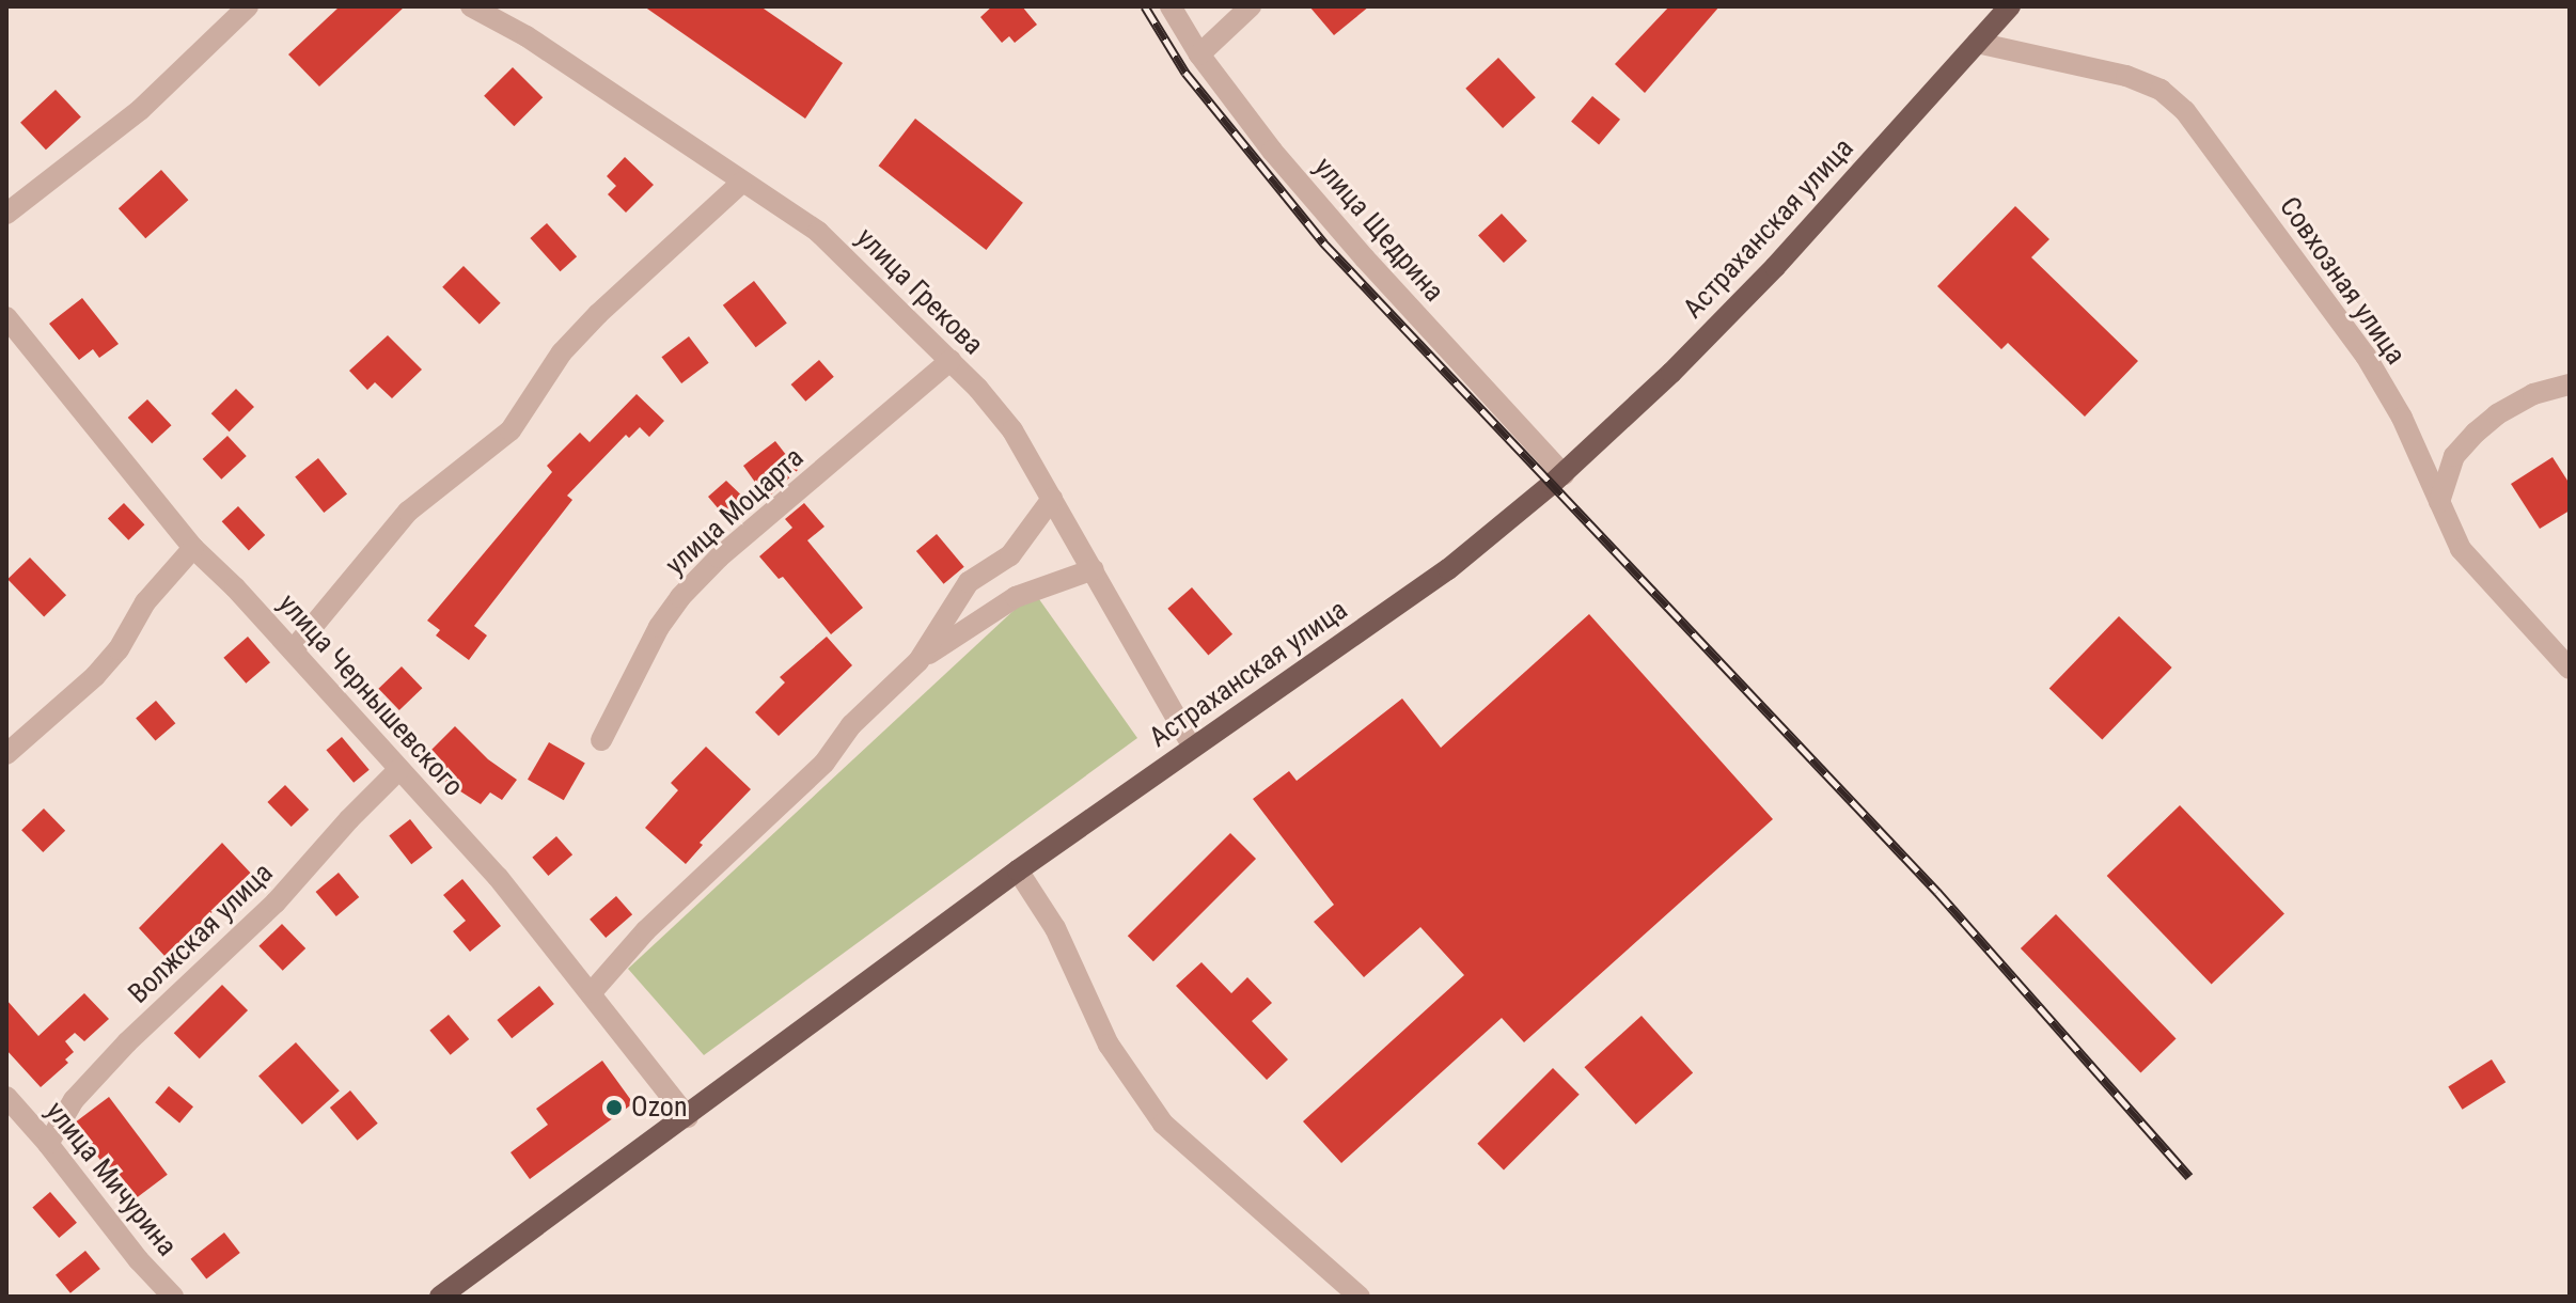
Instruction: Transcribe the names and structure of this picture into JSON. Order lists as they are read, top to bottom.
{
  "streets": {
    "main road": ["Астраханская улица"],
    "street": [
      "улица Щедрина",
      "Совхозная улица",
      "улица Грекова",
      "улица Моцарта",
      "улица Чернышевского",
      "Волжская улица",
      "улица Мичурина"
    ]
  },
  "crossings": [
    ["Астраханская улица", "улица Щедрина"],
    ["Астраханская улица", "Совхозная улица"],
    ["Астраханская улица", "улица Грекова"],
    ["Астраханская улица", "улица Чернышевского"],
    ["улица Грекова", "улица Моцарта"],
    ["улица Чернышевского", "Волжская улица"],
    ["Волжская улица", "улица Мичурина"]
  ],
  "places": ["Ozon"]
}
